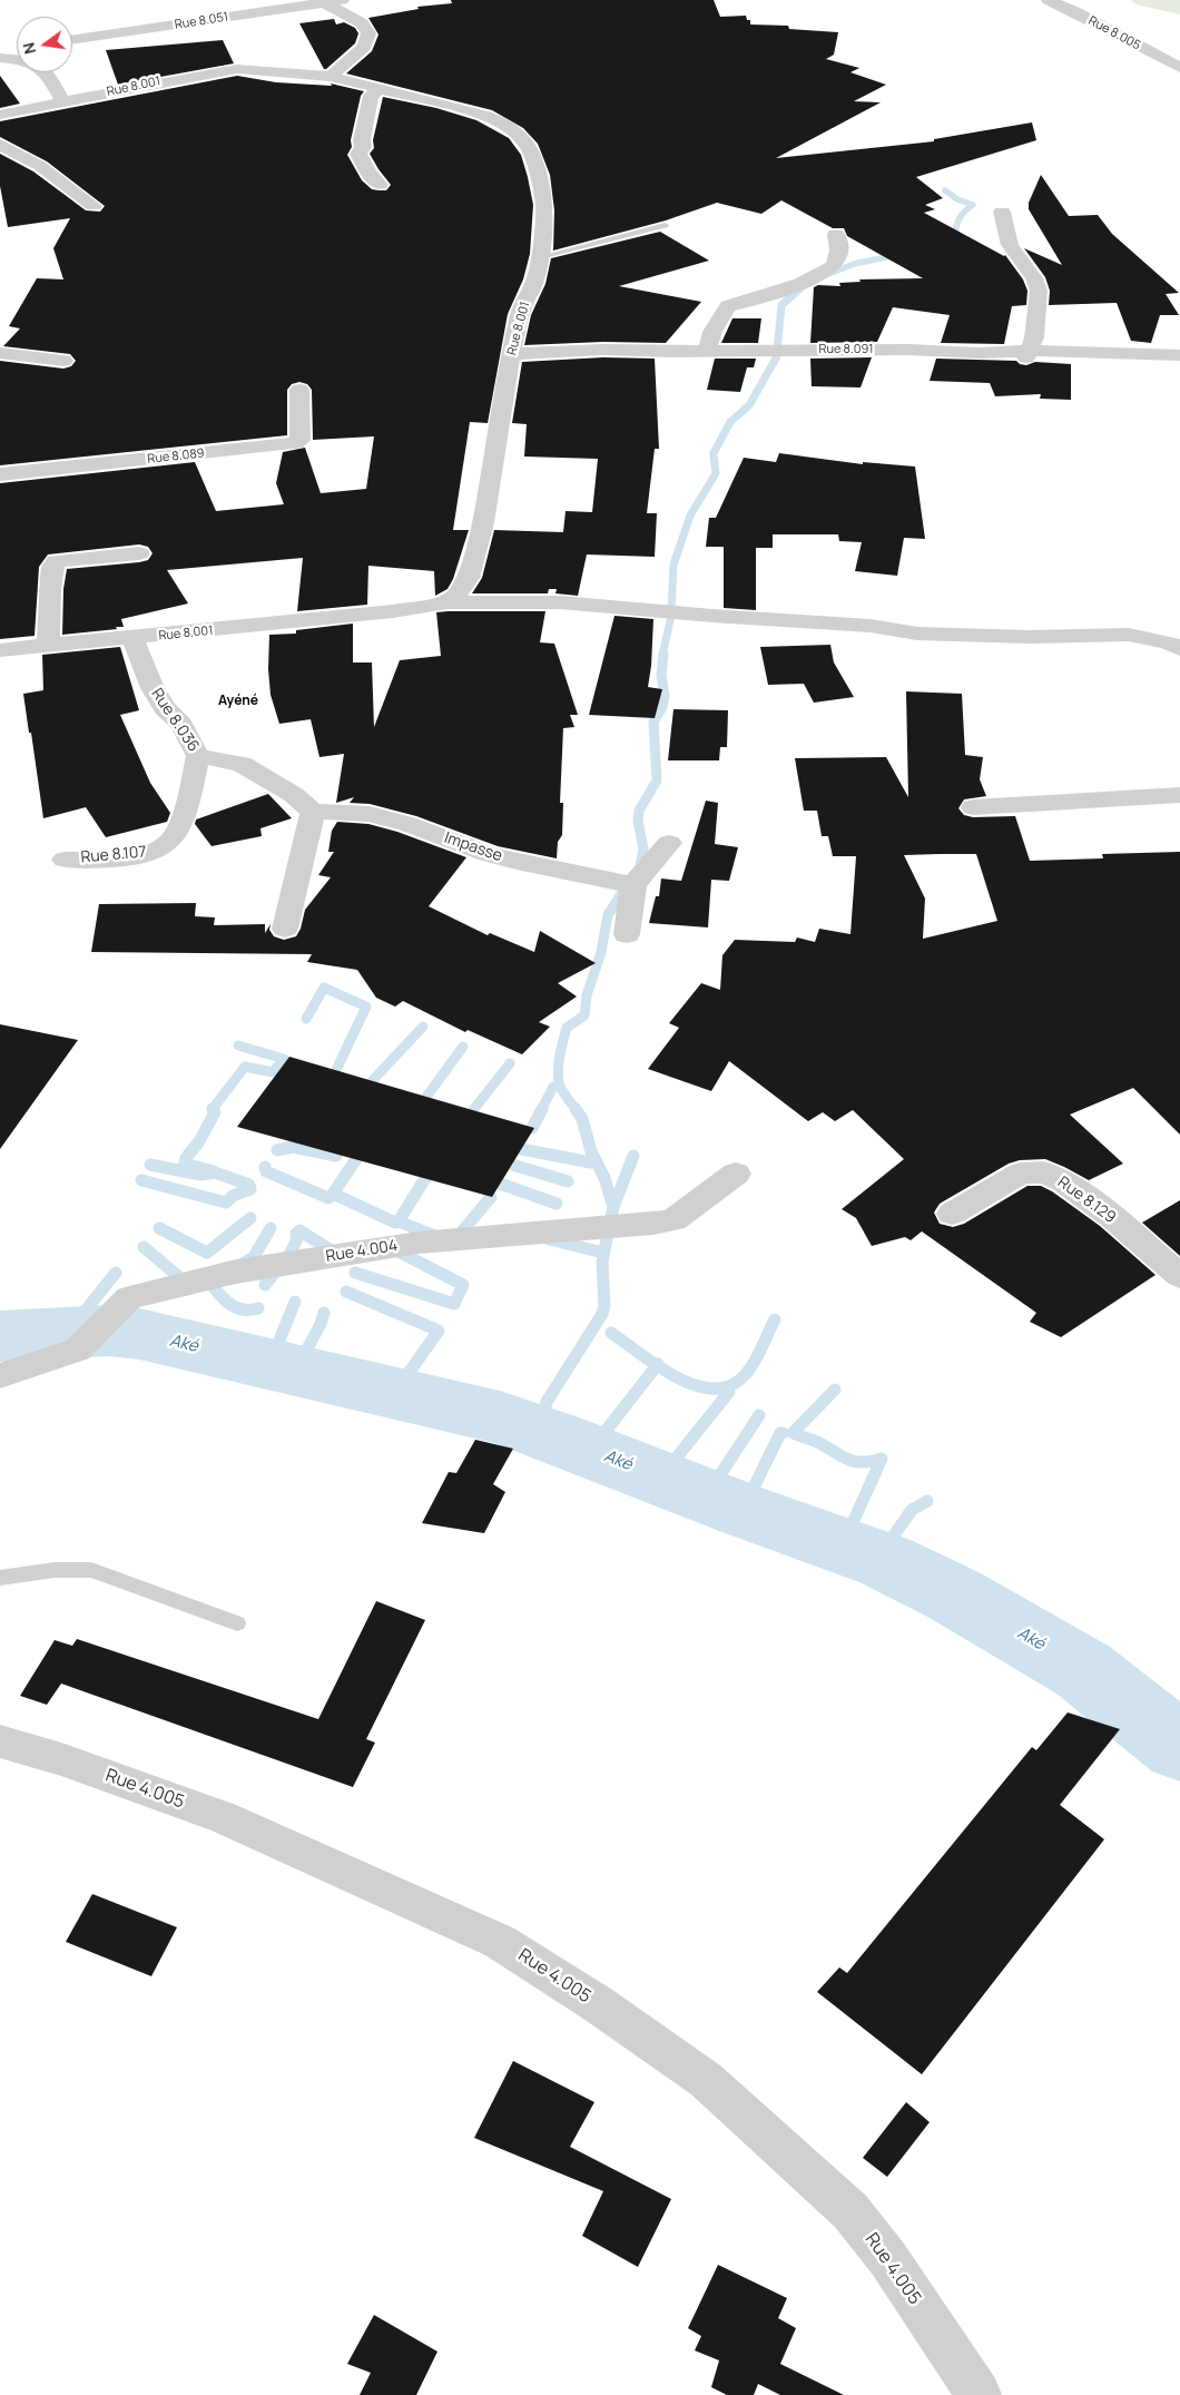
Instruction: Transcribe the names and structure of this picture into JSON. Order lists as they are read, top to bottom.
{
  "streets": {
    "street": [
      "Rue 8.051",
      "Rue 8.005",
      "Rue 8.001",
      "Rue 8.091",
      "Rue 8.089",
      "Rue 8.036",
      "Impasse",
      "Rue 8.107",
      "Rue 8.129",
      "Rue 4.004",
      "Rue 4.005"
    ]
  },
  "crossings": [
    ["Rue 8.001", "Rue 8.091"],
    ["Rue 8.001", "Rue 8.036"],
    ["Rue 8.036", "Impasse"],
    ["Rue 8.036", "Rue 8.107"]
  ],
  "districts": ["Ayéné"],
  "water": ["Aké"],
  "north": "left"
}
